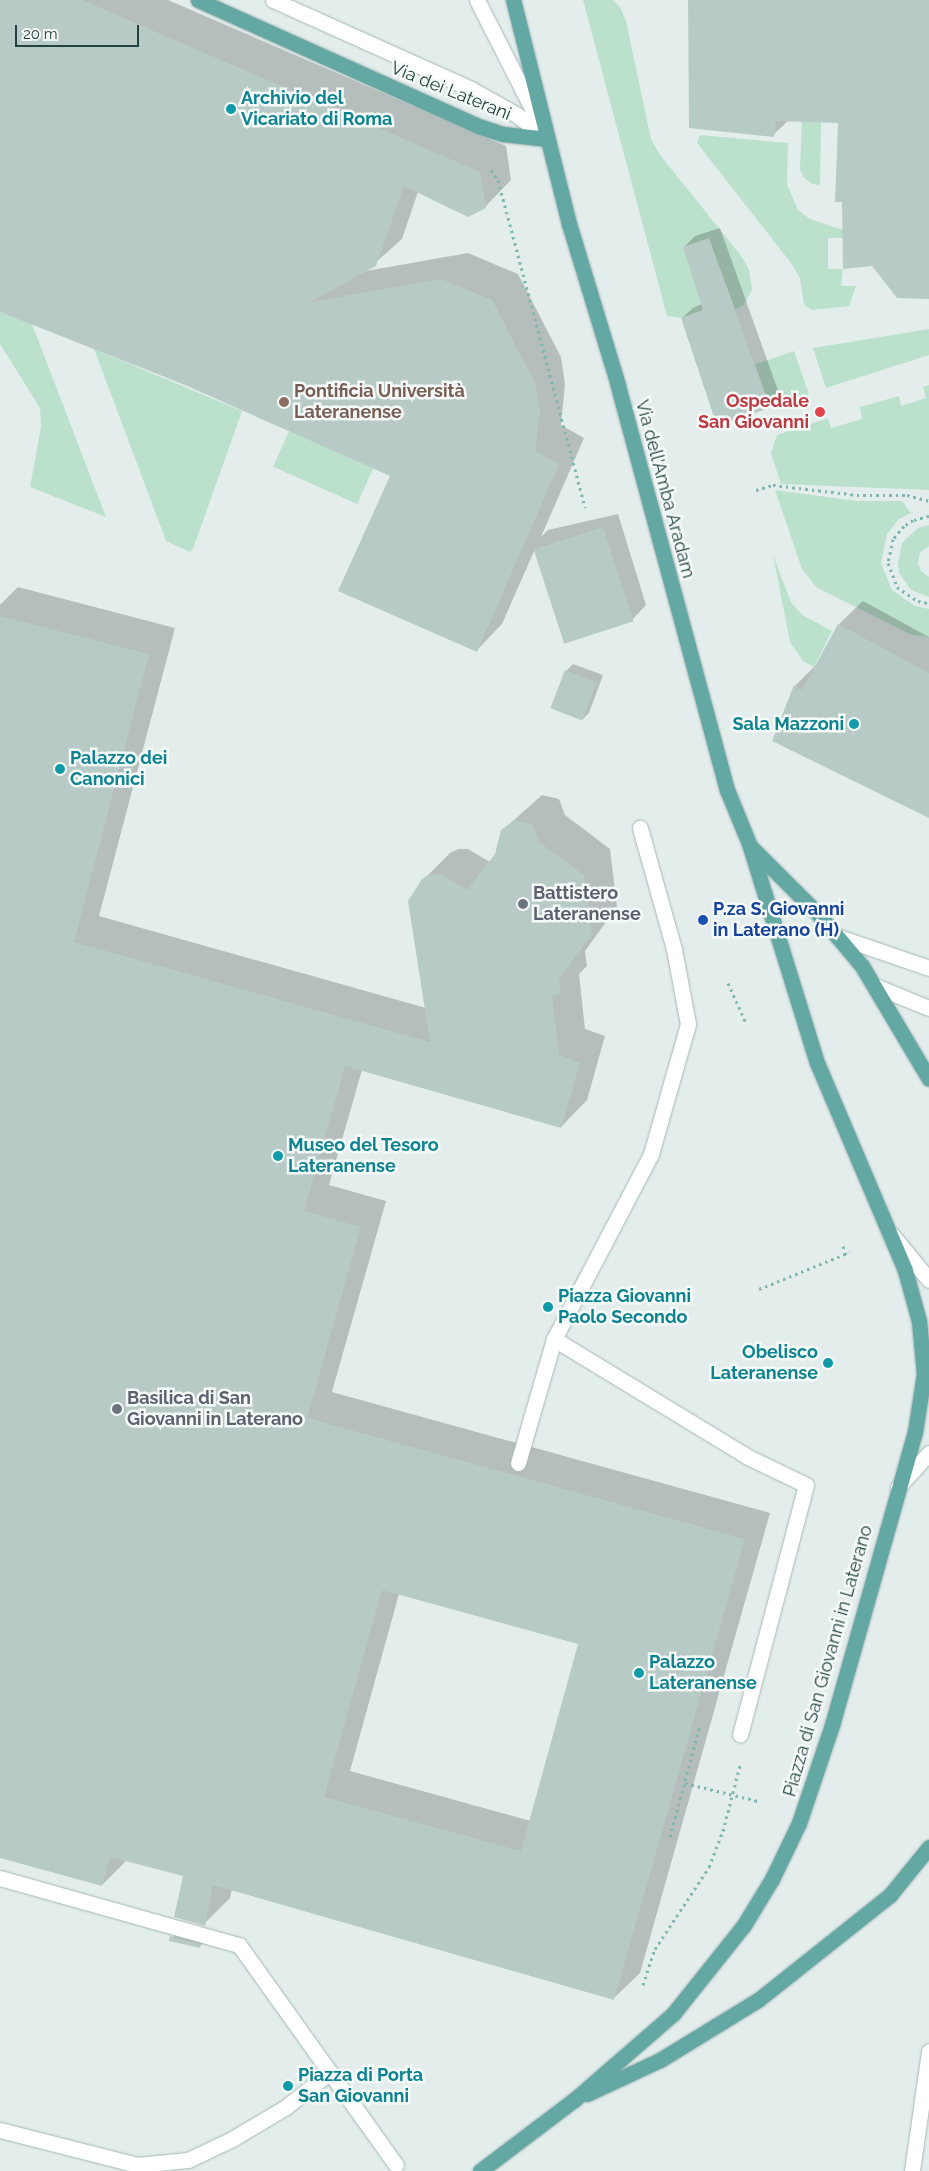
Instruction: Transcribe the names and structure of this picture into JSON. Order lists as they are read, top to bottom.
{
  "streets": {
    "main road": ["Via dei Laterani", "Via dell'Amba Aradam", "Piazza di San Giovanni in Laterano"]
  },
  "crossings": [
    ["Via dei Laterani", "Via dell'Amba Aradam"],
    ["Via dell'Amba Aradam", "Piazza di San Giovanni in Laterano"]
  ],
  "places": [
    "Archivio del Vicariato di Roma",
    "Pontificia Università Lateranense",
    "Ospedale San Giovanni",
    "Sala Mazzoni",
    "Palazzo dei Canonici",
    "Battistero Lateranense",
    "P.za S. Giovanni in Laterano (H)",
    "Museo del Tesoro Lateranense",
    "Piazza Giovanni Paolo Secondo",
    "Obelisco Lateranense",
    "Basilica di San Giovanni in Laterano",
    "Palazzo Lateranense",
    "Piazza di Porta San Giovanni"
  ],
  "scale_bar": "20 m"
}
